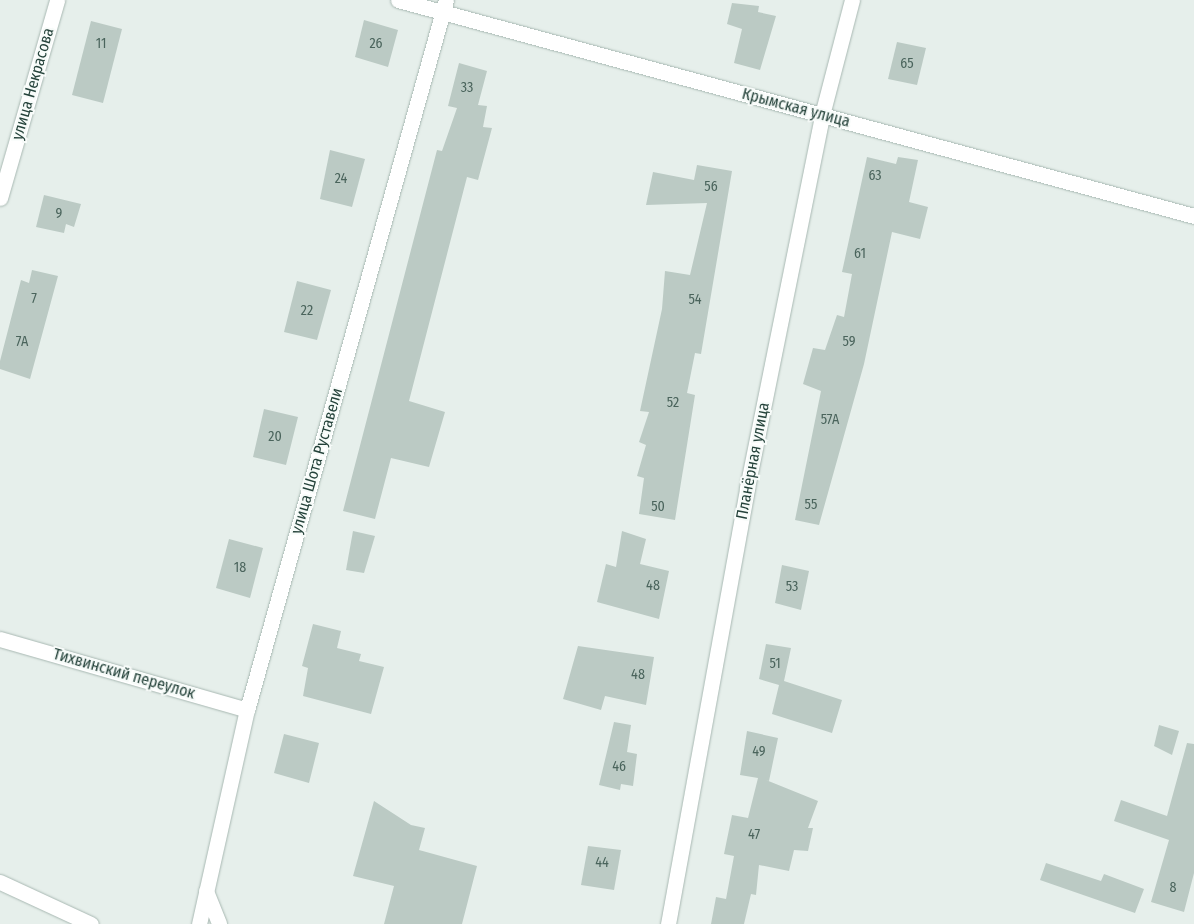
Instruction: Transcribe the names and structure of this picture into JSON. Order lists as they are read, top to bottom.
{
  "streets": {
    "street": [
      "улица Некрасова",
      "Крымская улица",
      "улица Шота Руставели",
      "Планёрная улица",
      "Тихвинский переулок"
    ]
  },
  "crossings": [
    ["Крымская улица", "улица Шота Руставели"],
    ["Крымская улица", "Планёрная улица"],
    ["улица Шота Руставели", "Тихвинский переулок"]
  ],
  "house_numbers": [
    "11",
    "26",
    "65",
    "33",
    "63",
    "24",
    "56",
    "9",
    "61",
    "7",
    "54",
    "22",
    "7А",
    "59",
    "52",
    "57А",
    "20",
    "55",
    "50",
    "18",
    "48",
    "53",
    "51",
    "48",
    "49",
    "46",
    "47",
    "44",
    "8"
  ]
}
